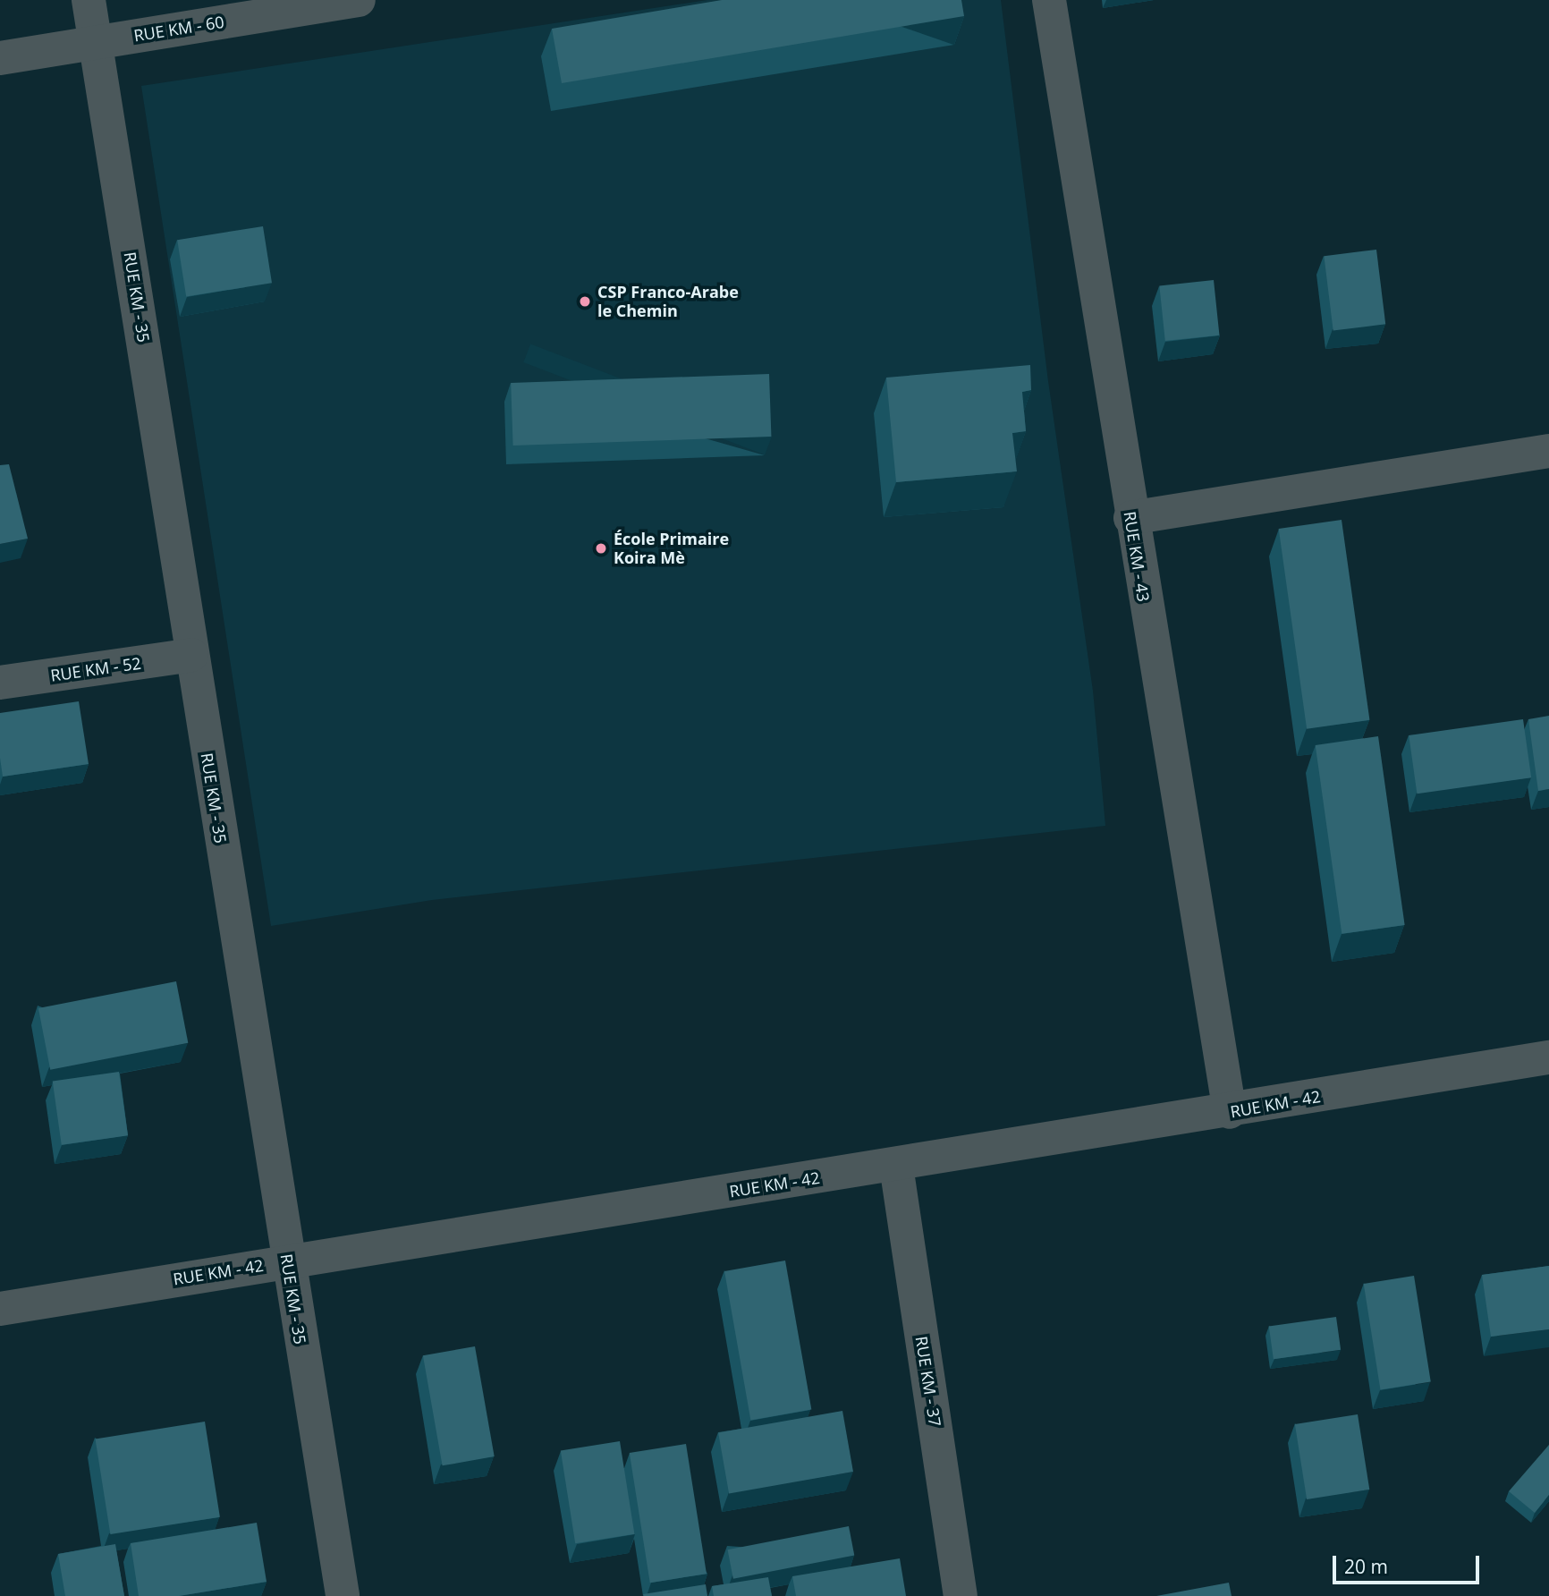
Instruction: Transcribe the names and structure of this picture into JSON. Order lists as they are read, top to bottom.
{
  "streets": {
    "street": [
      "RUE KM - 60",
      "RUE KM - 35",
      "RUE KM - 43",
      "RUE KM - 52",
      "RUE KM - 42",
      "RUE KM - 37"
    ]
  },
  "crossings": [
    ["RUE KM - 60", "RUE KM - 35"],
    ["RUE KM - 35", "RUE KM - 52"],
    ["RUE KM - 35", "RUE KM - 42"],
    ["RUE KM - 43", "RUE KM - 42"],
    ["RUE KM - 42", "RUE KM - 37"]
  ],
  "places": ["CSP Franco-Arabe le Chemin", "École Primaire Koira Mè"],
  "scale_bar": "20 m"
}
